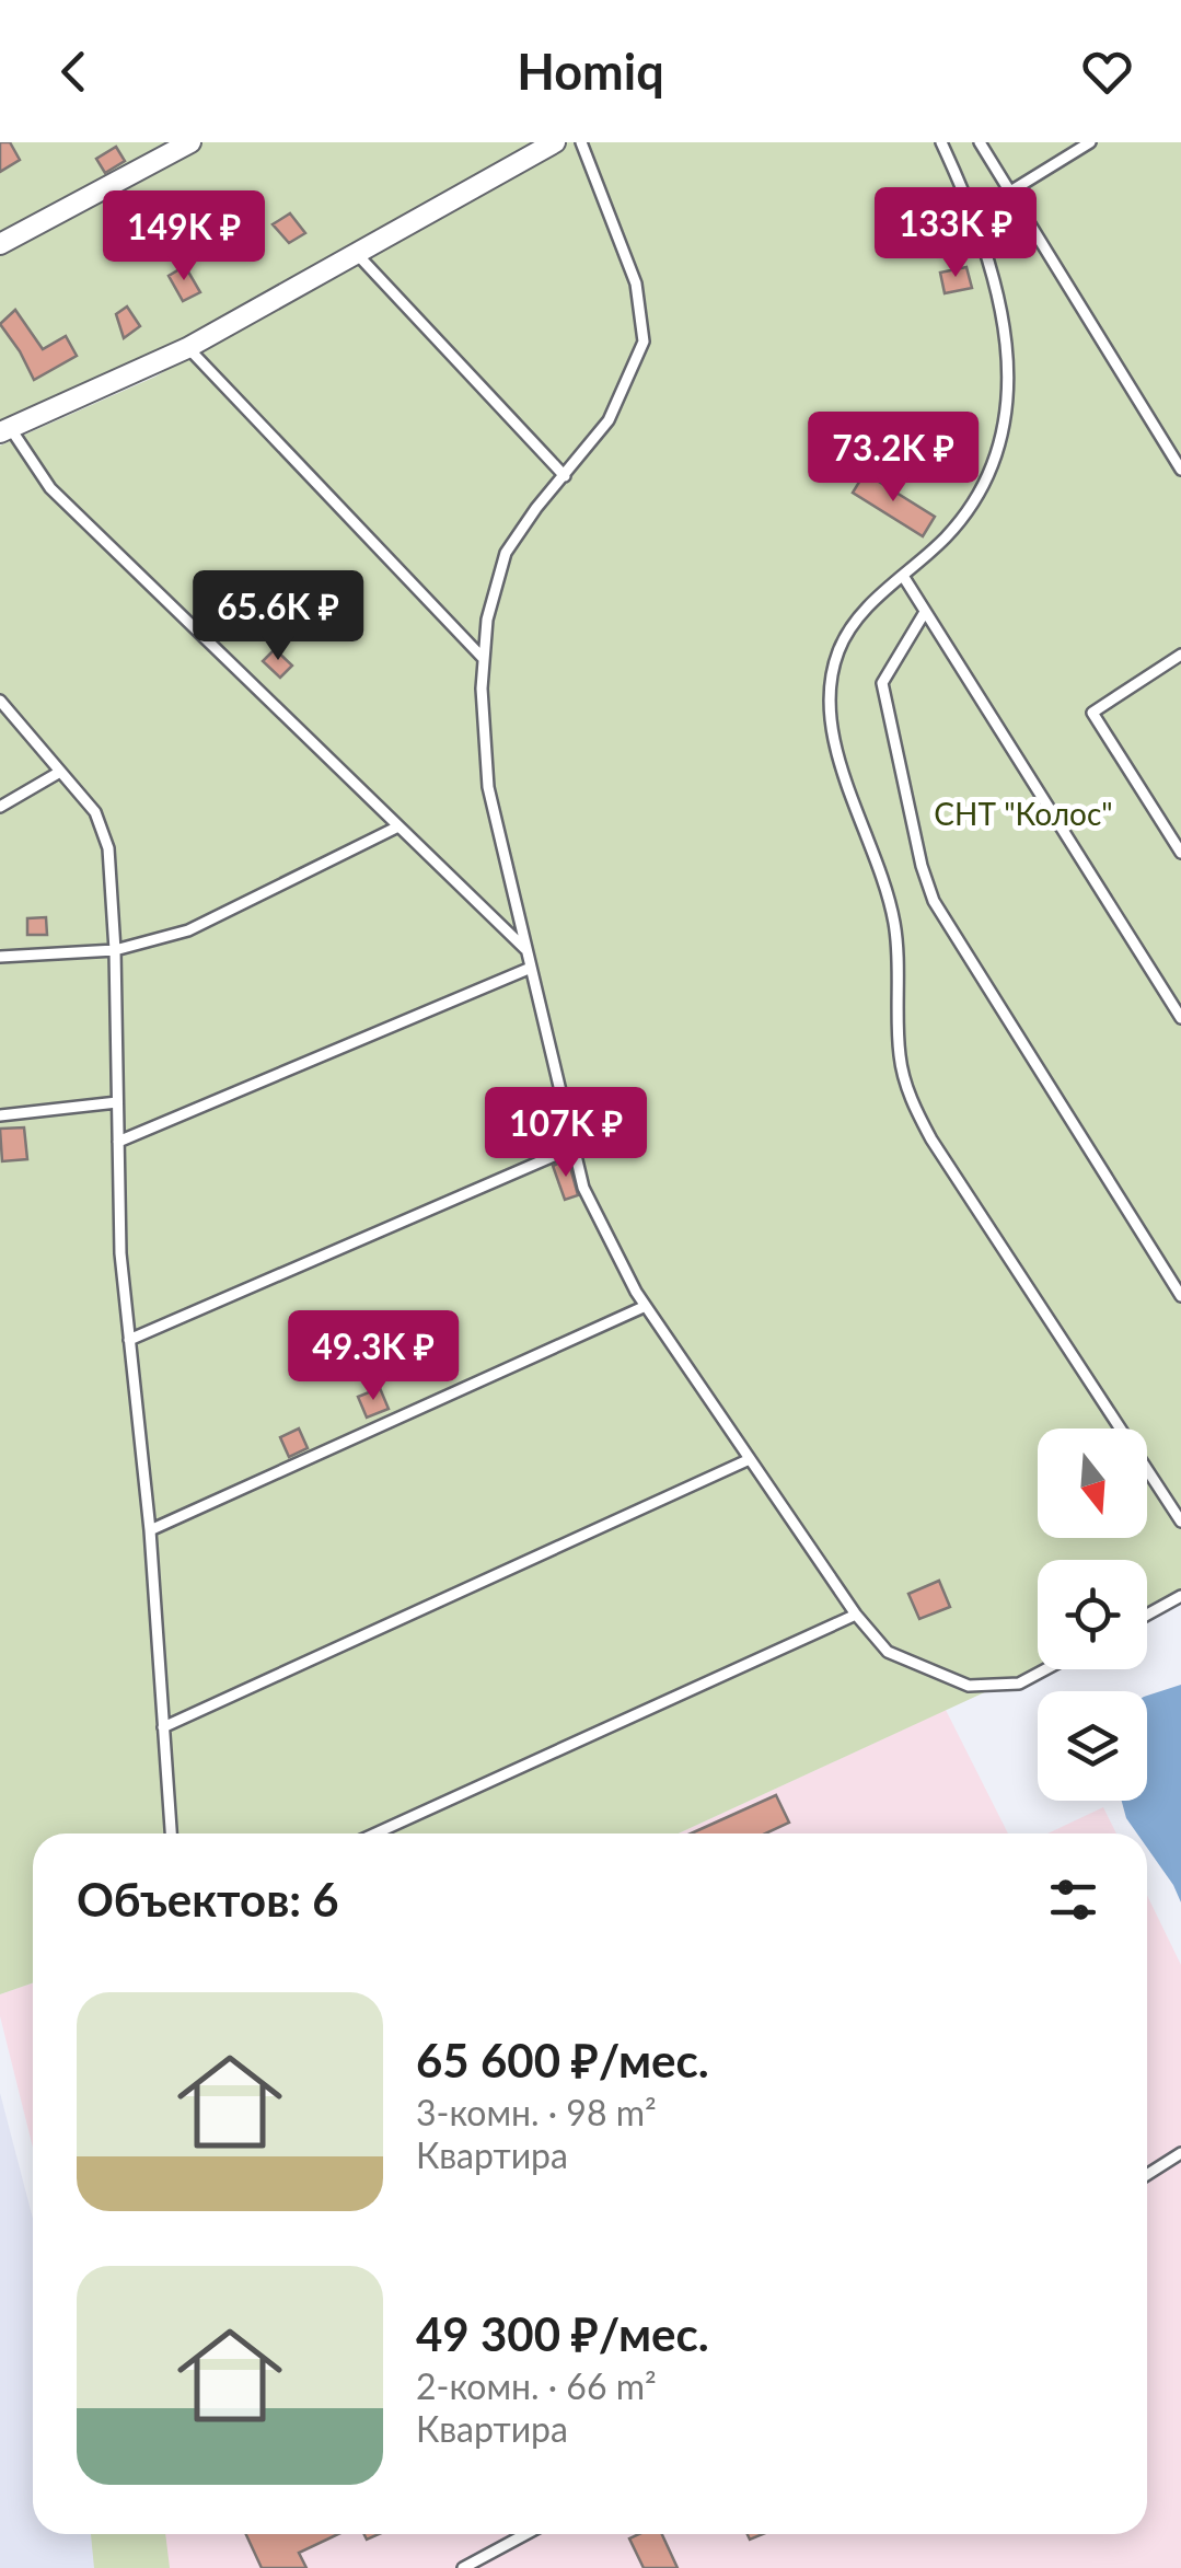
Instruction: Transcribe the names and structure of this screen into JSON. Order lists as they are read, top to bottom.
{
  "parks": ["СНТ \"Колос\""],
  "north": "bottom",
  "page": {
    "header": "Homiq",
    "price": [
      "133K ₽",
      "149K ₽",
      "73.2K ₽",
      "65.6K ₽",
      "107K ₽",
      "49.3K ₽"
    ],
    "heading": "Объектов: 6",
    "list": [
      {
        "name": "65 600 ₽/мес.",
        "note": "3-комн. · 98 m² · Квартира"
      },
      {
        "name": "49 300 ₽/мес.",
        "note": "2-комн. · 66 m² · Квартира"
      }
    ]
  }
}
